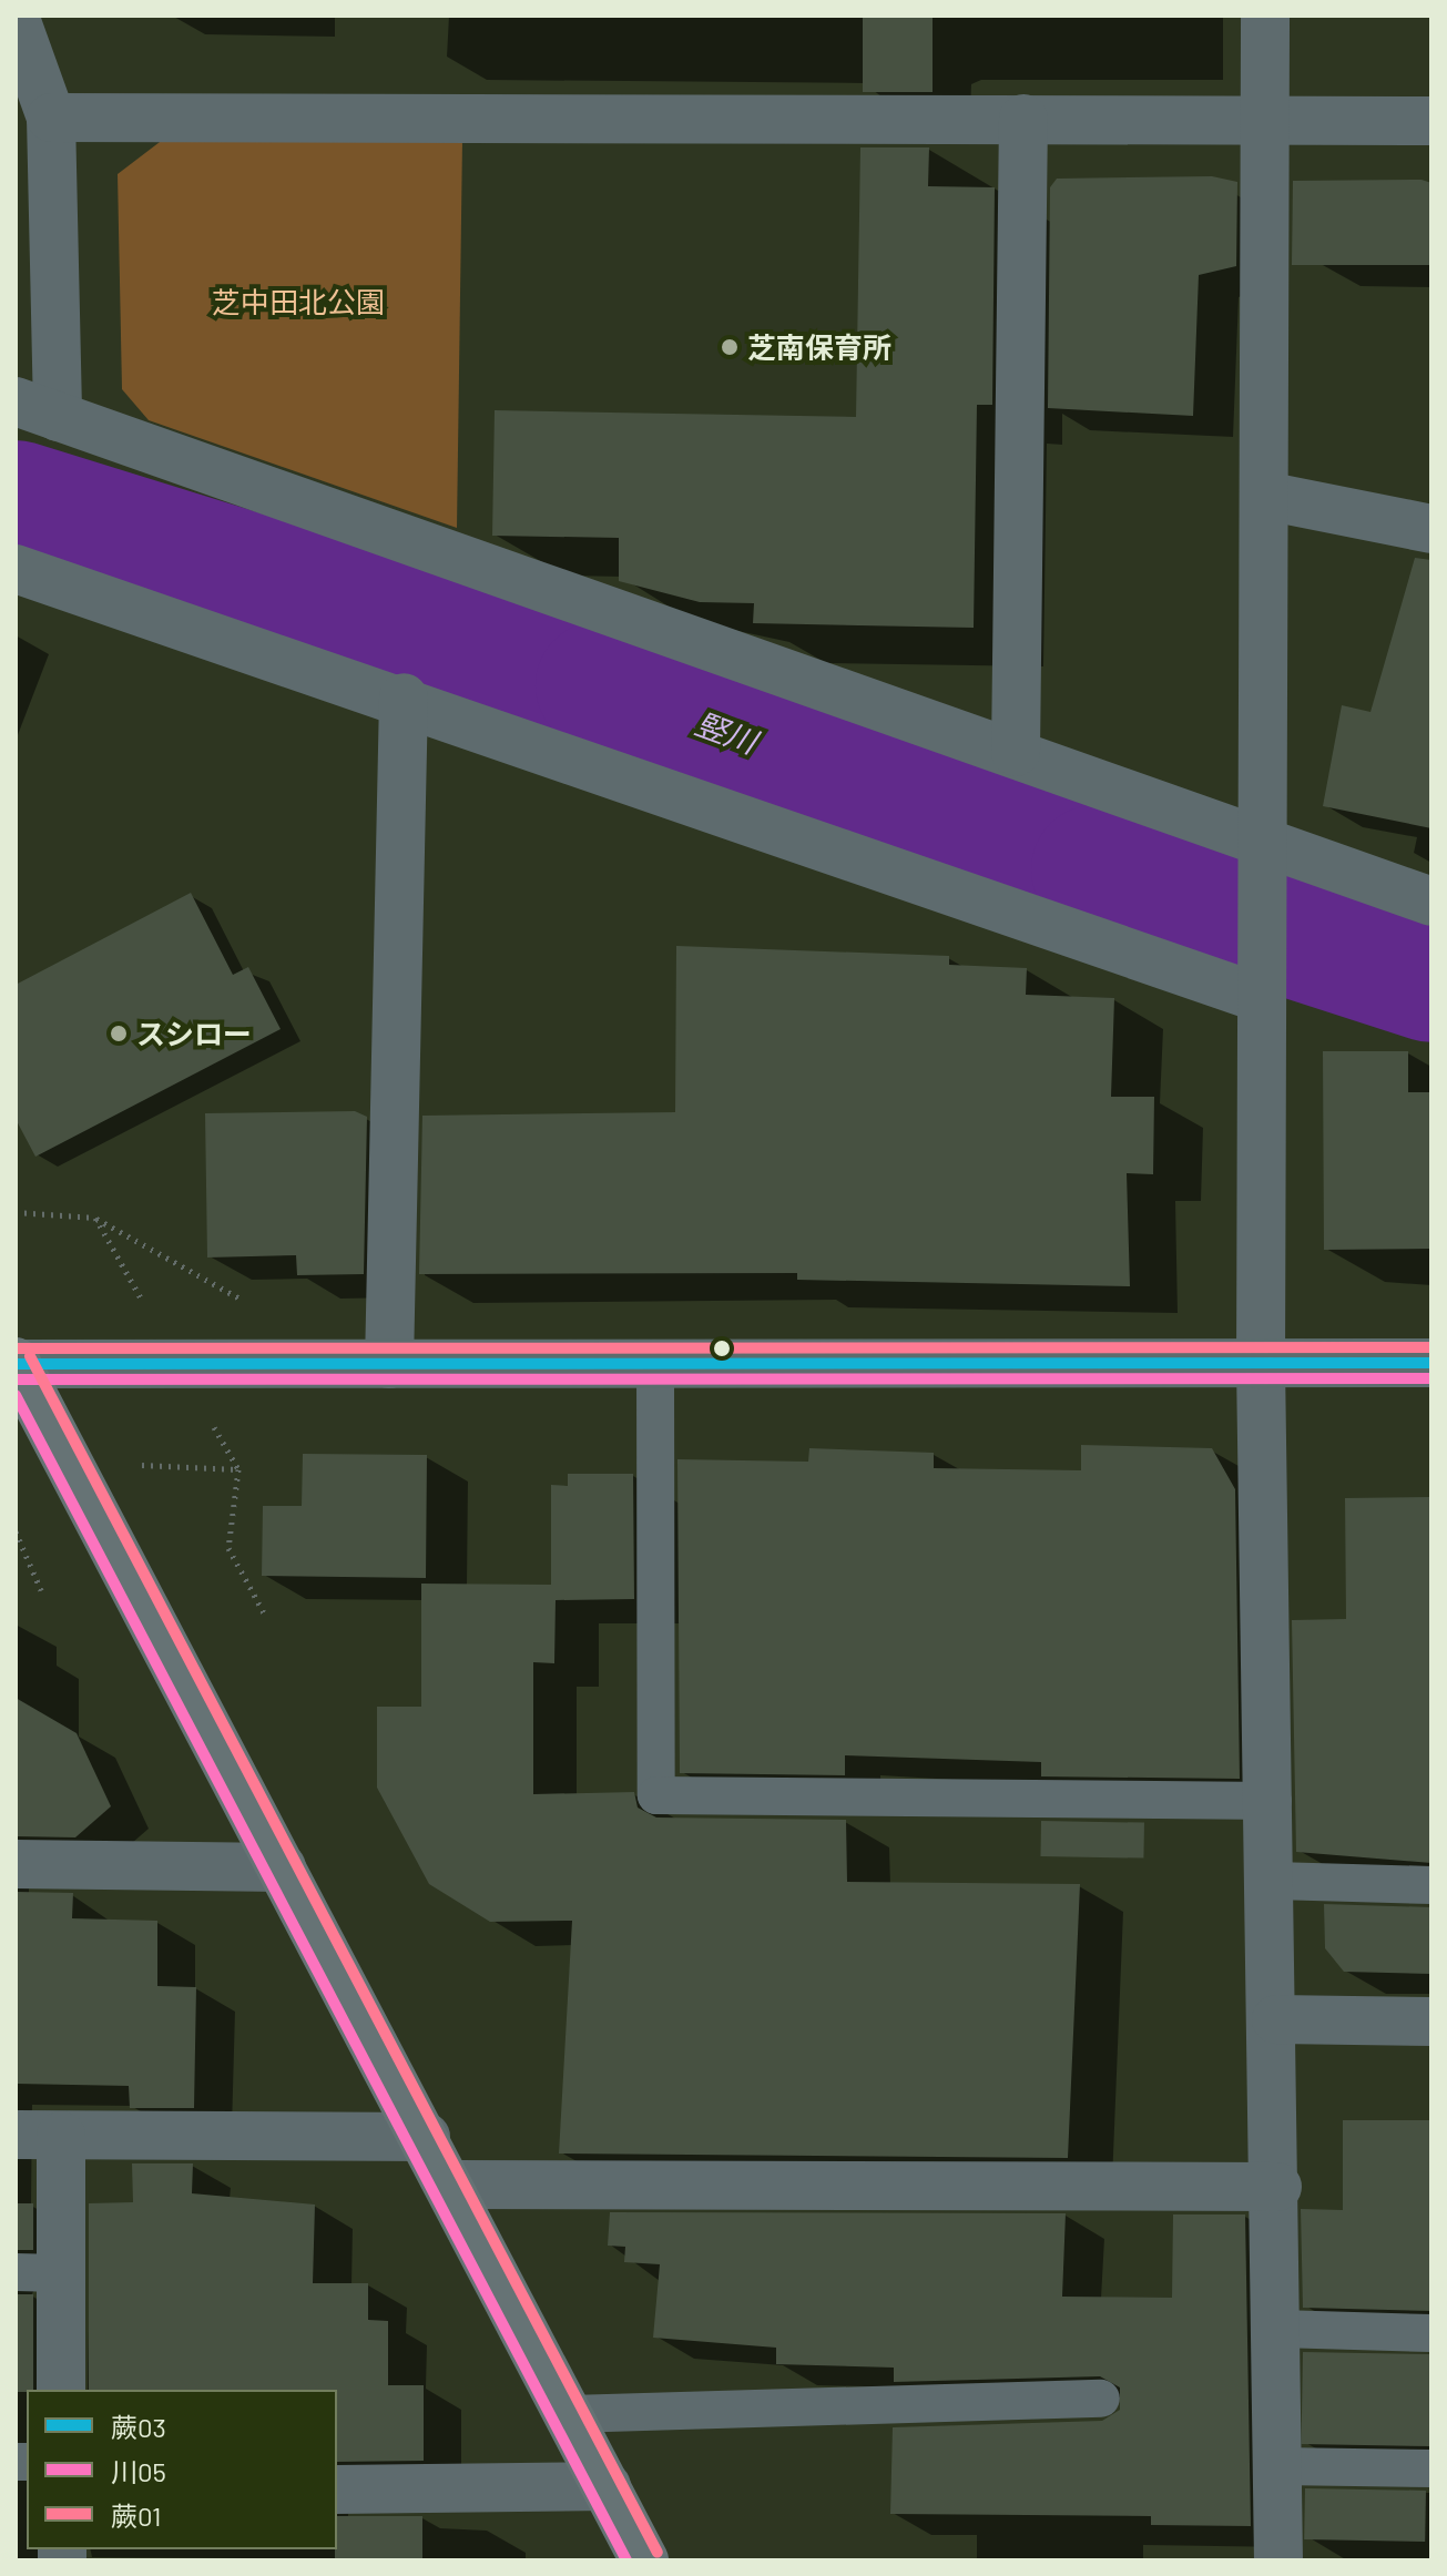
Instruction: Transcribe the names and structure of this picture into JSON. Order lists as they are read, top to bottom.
{
  "water": ["竪川"],
  "parks": ["芝中田北公園"],
  "places": ["芝南保育所", "スシロー"],
  "lines": ["transit line 蕨01", "transit line 蕨03", "transit line 川05"],
  "legend": ["蕨03", "川05", "蕨01"]
}
